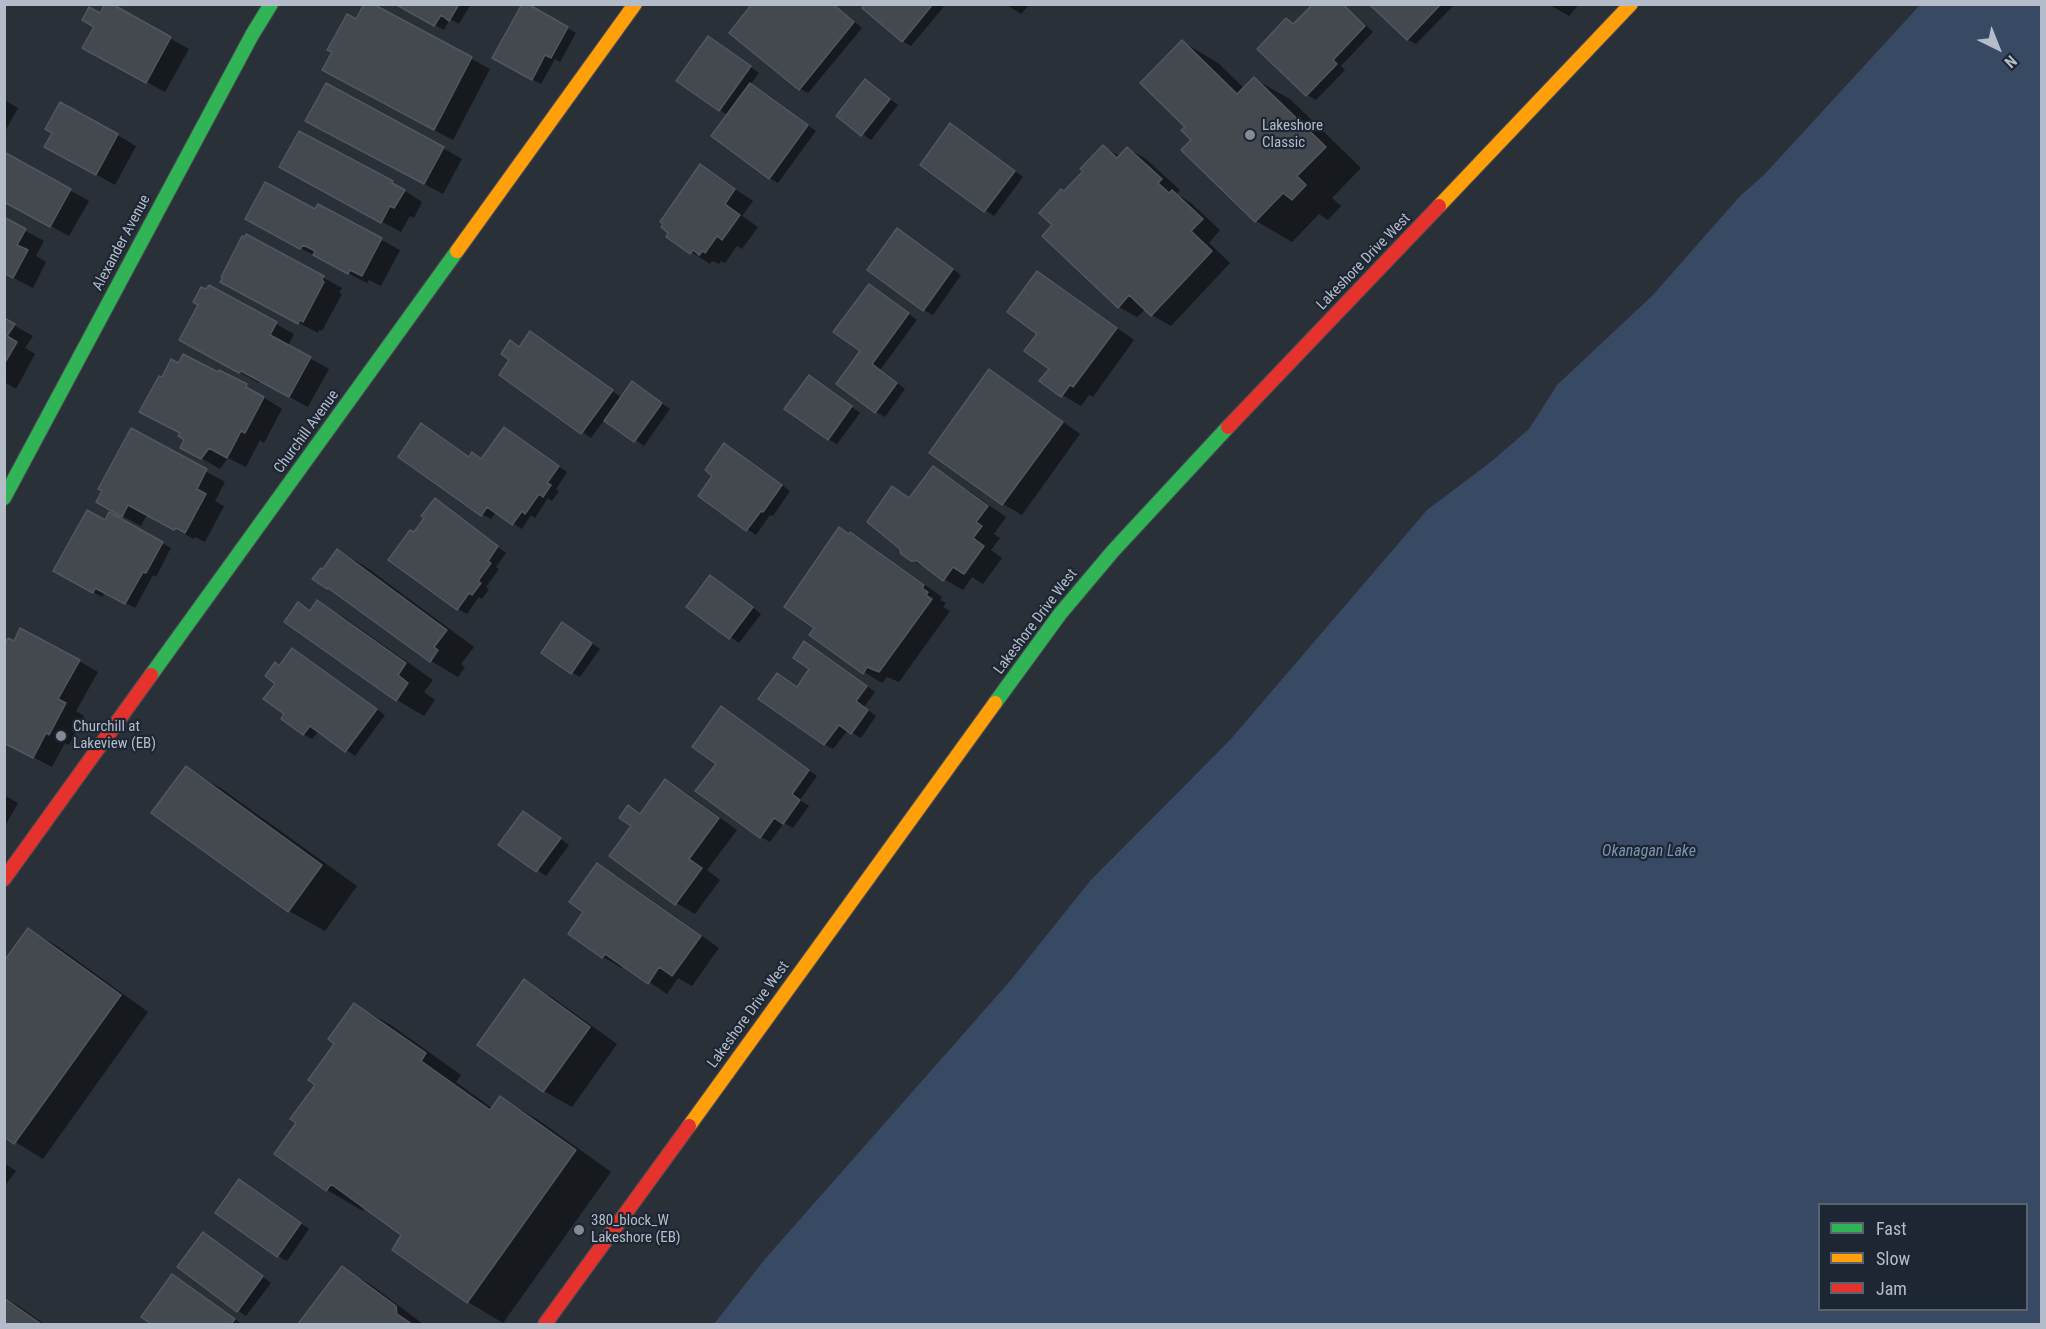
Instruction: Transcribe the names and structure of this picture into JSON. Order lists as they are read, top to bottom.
{
  "streets": {
    "street": ["Alexander Avenue", "Lakeshore Drive West", "Churchill Avenue"]
  },
  "water": ["Okanagan Lake"],
  "places": ["Lakeshore Classic", "Churchill at Lakeview (EB)", "380_block_W Lakeshore (EB)"],
  "legend": ["Fast", "Slow", "Jam"],
  "north": "bottom right"
}
